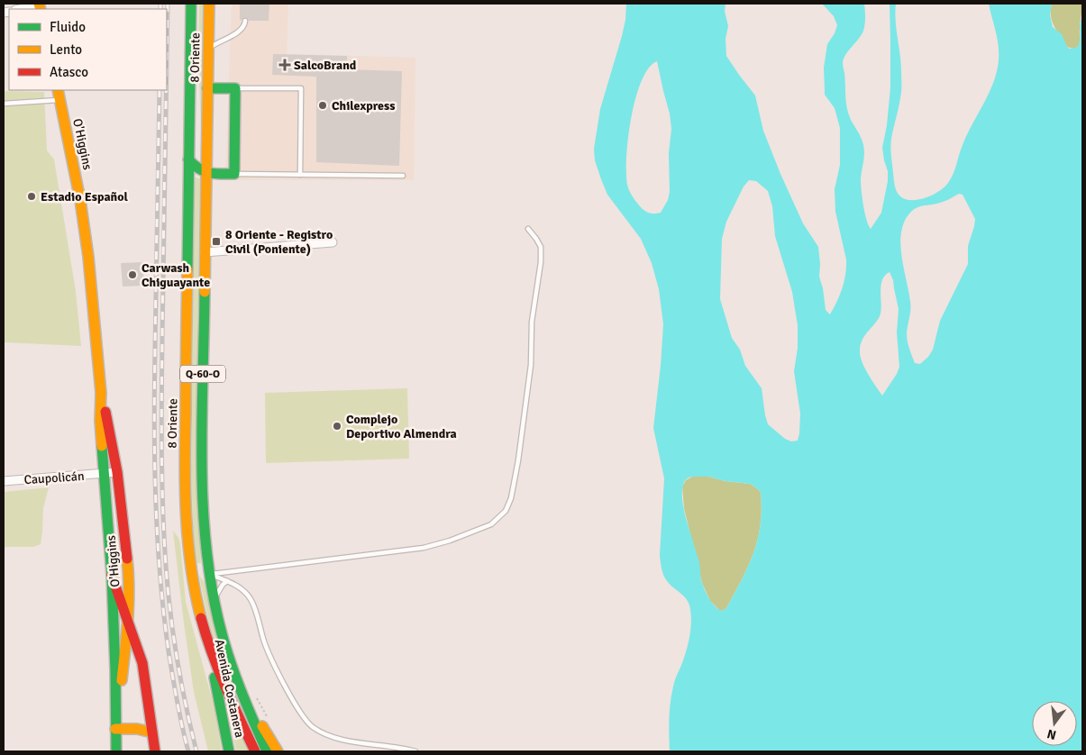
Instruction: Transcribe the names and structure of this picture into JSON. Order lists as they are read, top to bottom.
{
  "streets": {
    "main road": [
      "8 Oriente",
      "O'Higgins",
      "Q-60-O",
      "Avenida Costanera"
    ],
    "street": ["Caupolicán"]
  },
  "crossings": [
    ["8 Oriente", "Avenida Costanera"],
    ["O'Higgins", "Caupolicán"]
  ],
  "places": {
    "health": ["SalcoBrand"],
    "other": [
      "Chilexpress",
      "Estadio Español",
      "Carwash Chiguayante",
      "Complejo Deportivo Almendra"
    ],
    "transit": ["8 Oriente - Registro Civil (Poniente)"]
  },
  "legend": ["Fluido", "Lento", "Atasco"],
  "north": "bottom"
}
